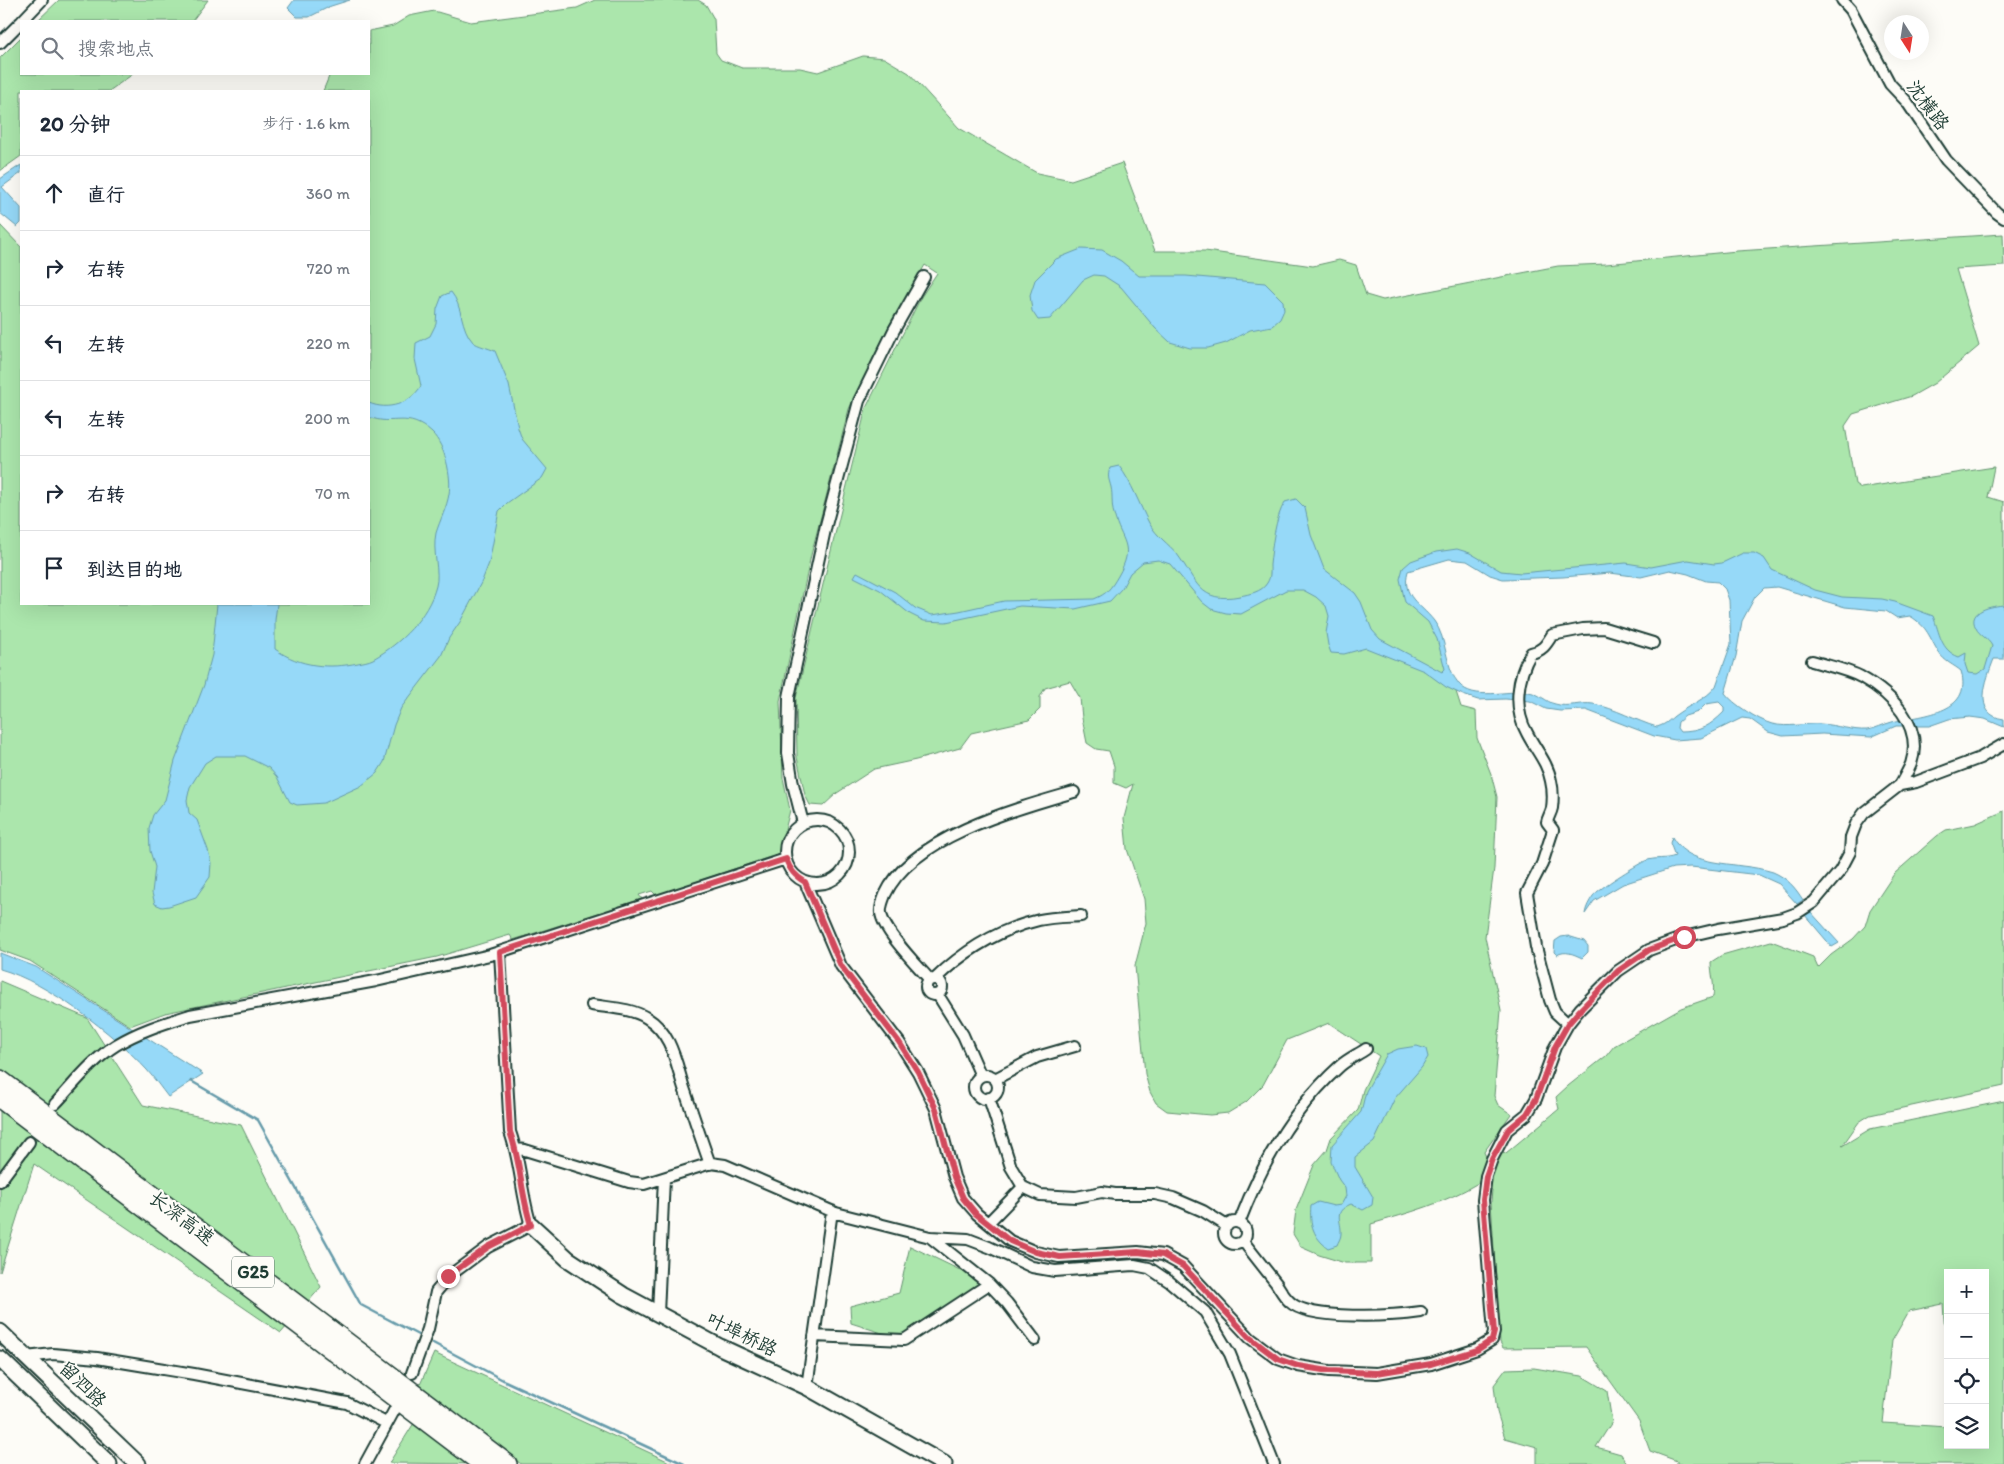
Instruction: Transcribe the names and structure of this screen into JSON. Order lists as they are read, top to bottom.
{
  "streets": {
    "highway": ["长深高速", "G25"],
    "street": ["沈横路", "叶埠桥路", "留泗路"]
  },
  "north": "bottom",
  "page": {
    "search": "搜索地点",
    "heading": ["20 分钟", "步行 · 1.6 km"],
    "list": [
      ["直行", "360 m"],
      ["右转", "720 m"],
      ["左转", "220 m"],
      ["左转", "200 m"],
      ["右转", "70 m"],
      "到达目的地"
    ],
    "map_buttons": ["+", "−"]
  }
}
